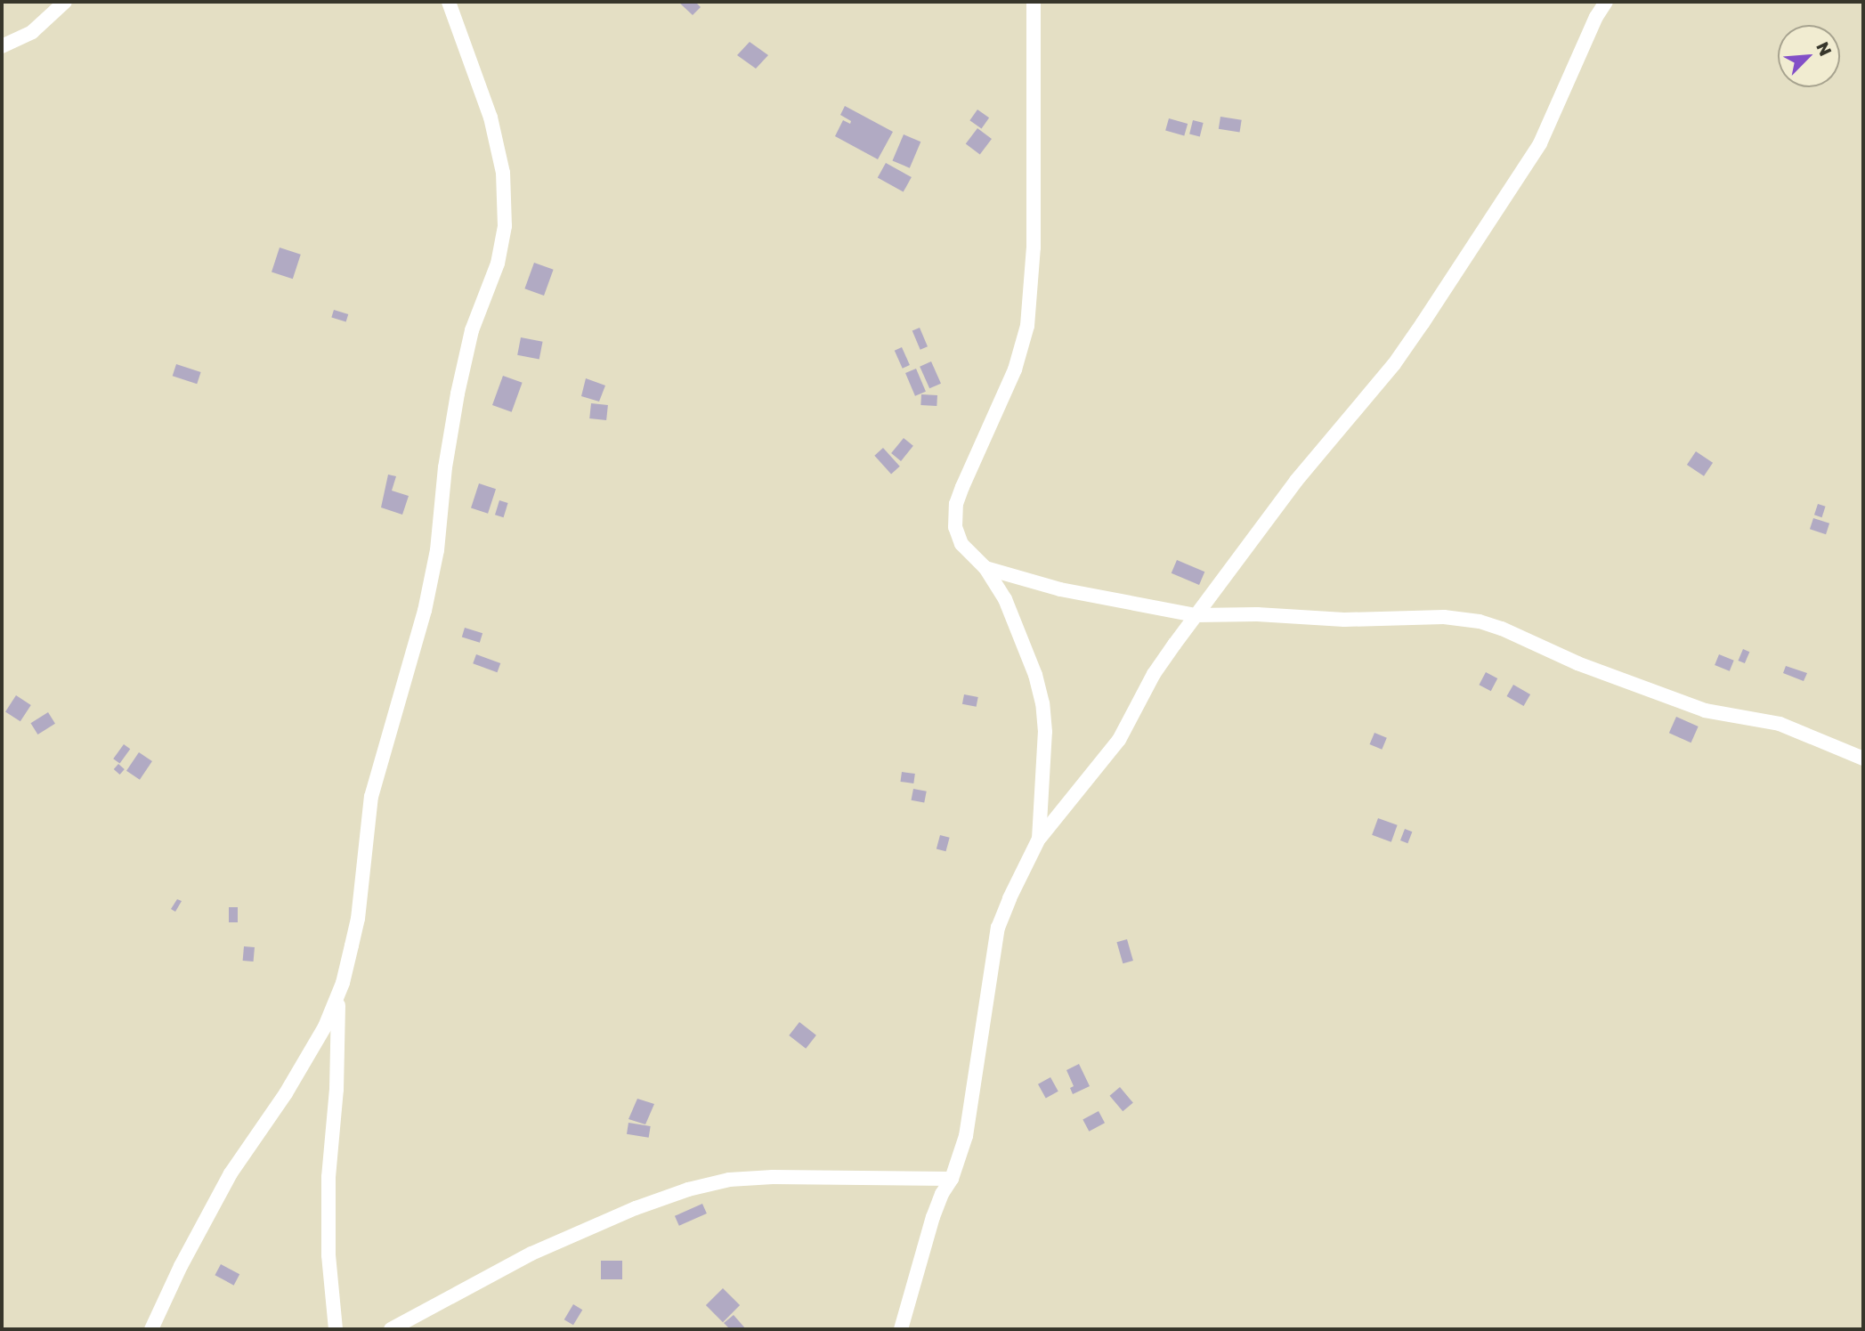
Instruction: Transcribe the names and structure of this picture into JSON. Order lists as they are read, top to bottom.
{
  "north": "top right"
}
